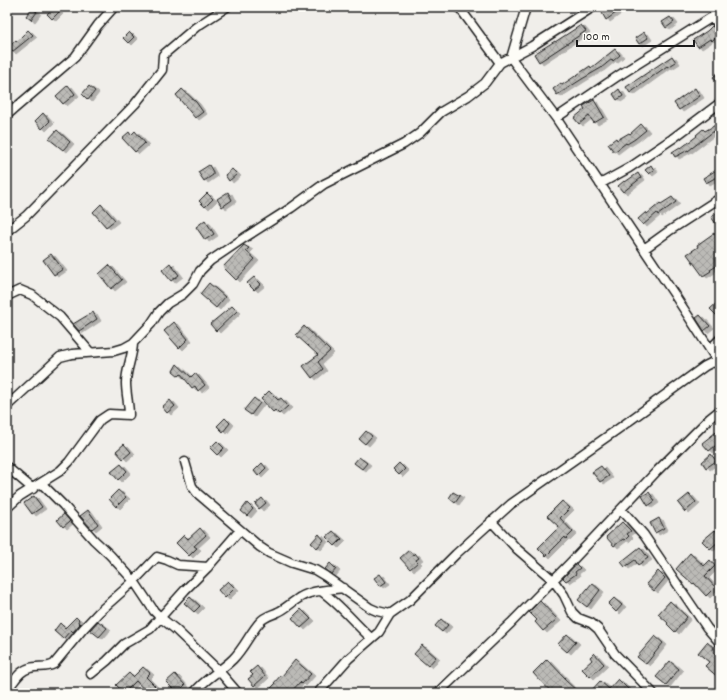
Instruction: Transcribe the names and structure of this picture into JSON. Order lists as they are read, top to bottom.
{
  "scale_bar": "100 m"
}
